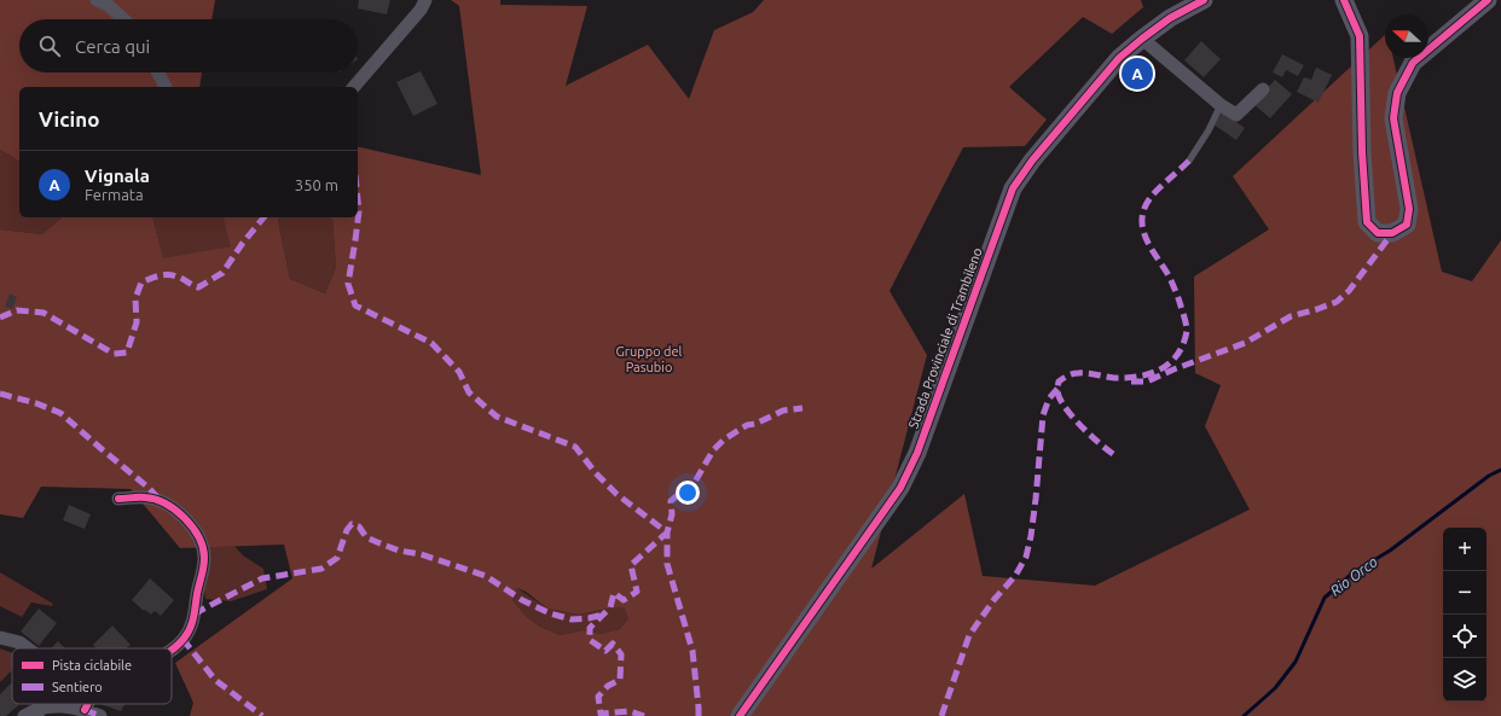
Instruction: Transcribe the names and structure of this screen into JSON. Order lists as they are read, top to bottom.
{
  "streets": {
    "street": ["Strada Provinciale di Trambileno"]
  },
  "water": ["Rio Orco"],
  "parks": ["Gruppo del Pasubio"],
  "legend": ["Pista ciclabile", "Sentiero"],
  "north": "left",
  "page": {
    "search": "Cerca qui",
    "pins": "A",
    "heading": "Vicino",
    "list": [
      {
        "mark": "A",
        "name": "Vignala",
        "note": "Fermata",
        "value": "350 m"
      }
    ],
    "map_buttons": ["+", "−"]
  }
}
